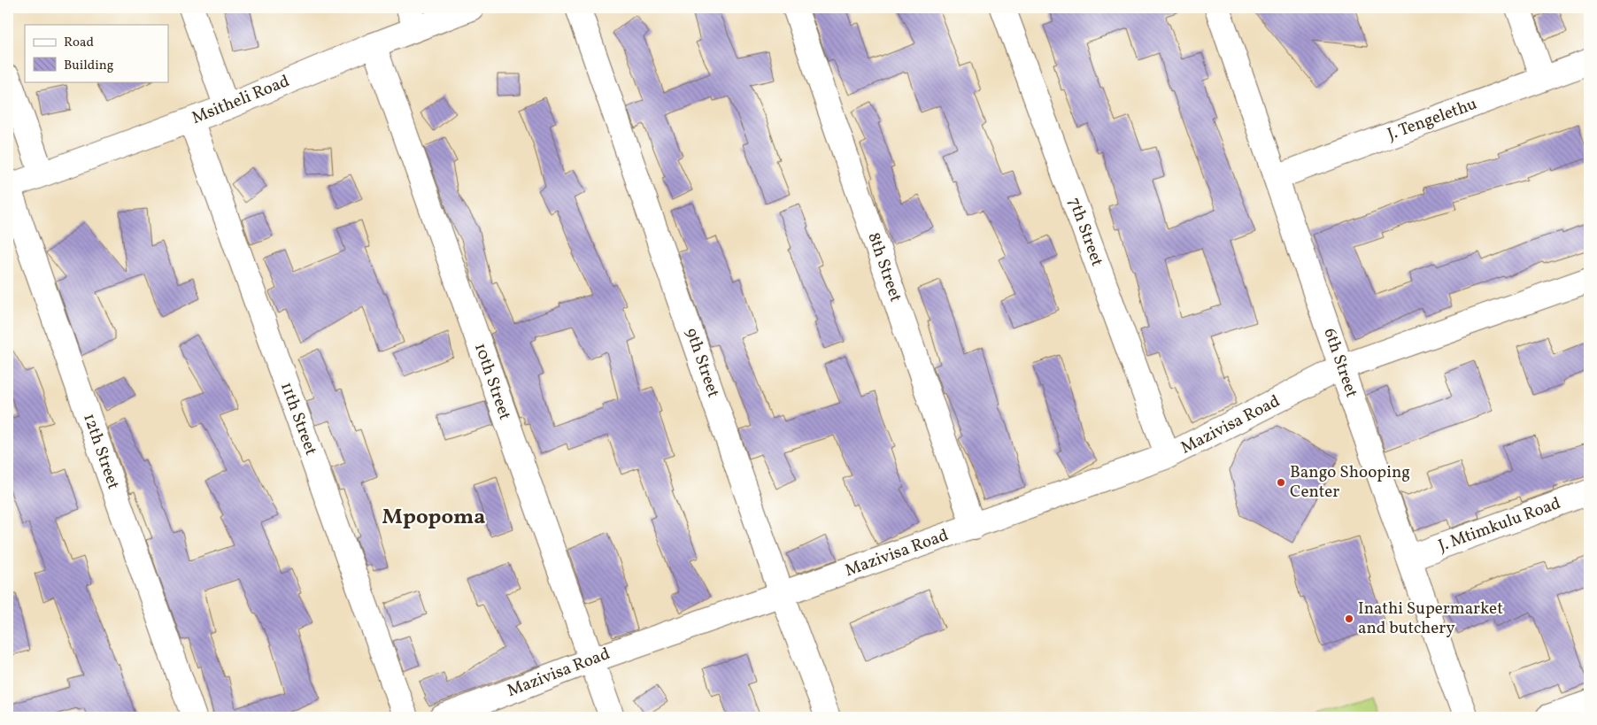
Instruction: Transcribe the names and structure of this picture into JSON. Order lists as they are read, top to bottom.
{
  "streets": {
    "street": [
      "Msitheli Road",
      "J. Tengelethu",
      "7th Street",
      "8th Street",
      "9th Street",
      "6th Street",
      "10th Street",
      "11th Street",
      "Mazivisa Road",
      "12th Street",
      "J. Mtimkulu Road"
    ]
  },
  "crossings": [
    ["Msitheli Road", "10th Street"],
    ["Msitheli Road", "11th Street"],
    ["Msitheli Road", "12th Street"],
    ["J. Tengelethu", "6th Street"],
    ["7th Street", "Mazivisa Road"],
    ["8th Street", "Mazivisa Road"],
    ["9th Street", "Mazivisa Road"],
    ["6th Street", "Mazivisa Road"],
    ["6th Street", "J. Mtimkulu Road"],
    ["10th Street", "Mazivisa Road"]
  ],
  "districts": ["Mpopoma"],
  "places": ["Bango Shooping Center", "Inathi Supermarket and butchery"],
  "legend": ["Road", "Building"]
}
